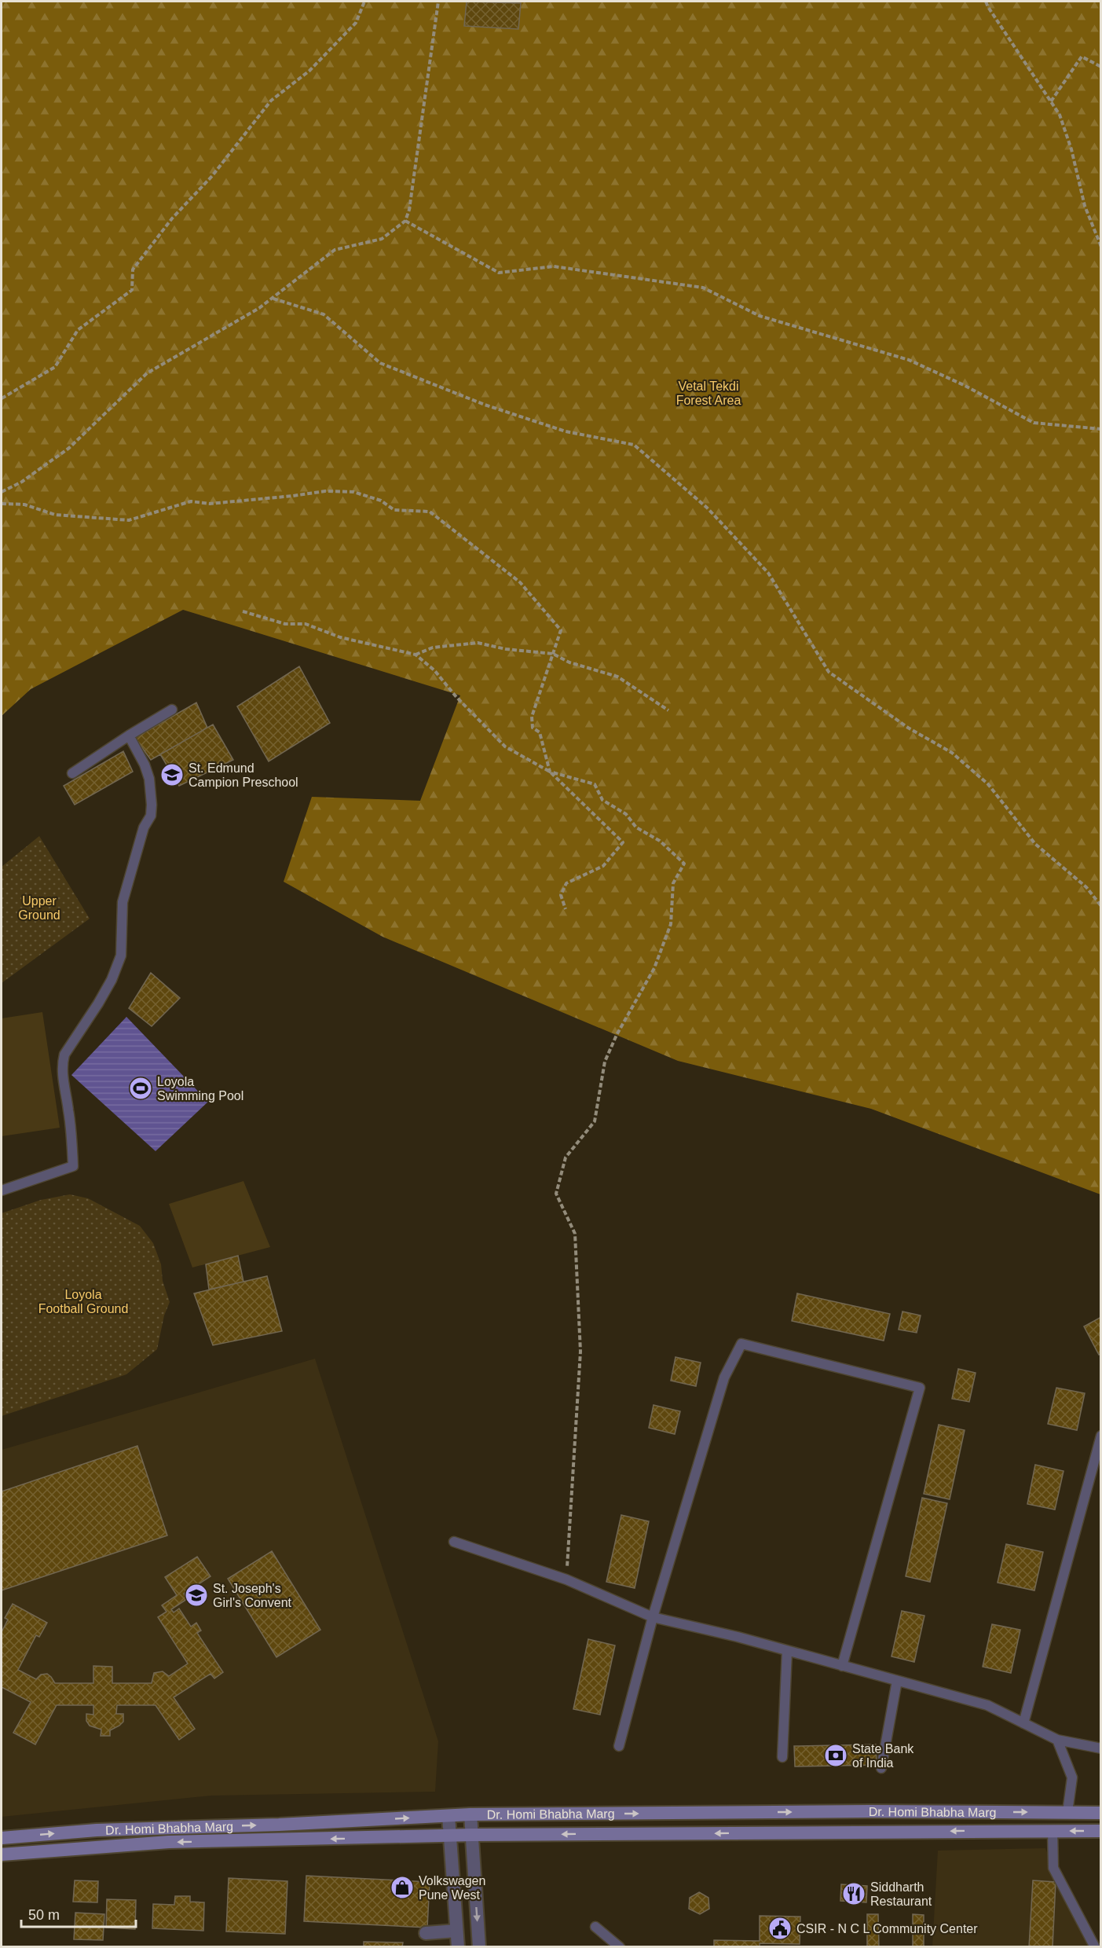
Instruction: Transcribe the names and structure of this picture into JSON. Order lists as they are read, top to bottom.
{
  "streets": {
    "main road": ["Dr. Homi Bhabha Marg"]
  },
  "parks": ["Vetal Tekdi Forest Area", "Upper Ground", "Loyola Football Ground"],
  "places": {
    "school or university": ["St. Edmund Campion Preschool", "St. Joseph's Girl's Convent"],
    "sports": ["Loyola Swimming Pool"],
    "bank": ["State Bank of India"],
    "shop": ["Volkswagen Pune West"],
    "restaurant": ["Siddharth Restaurant"],
    "public building": ["CSIR - N C L Community Center"]
  },
  "scale_bar": "50 m"
}
